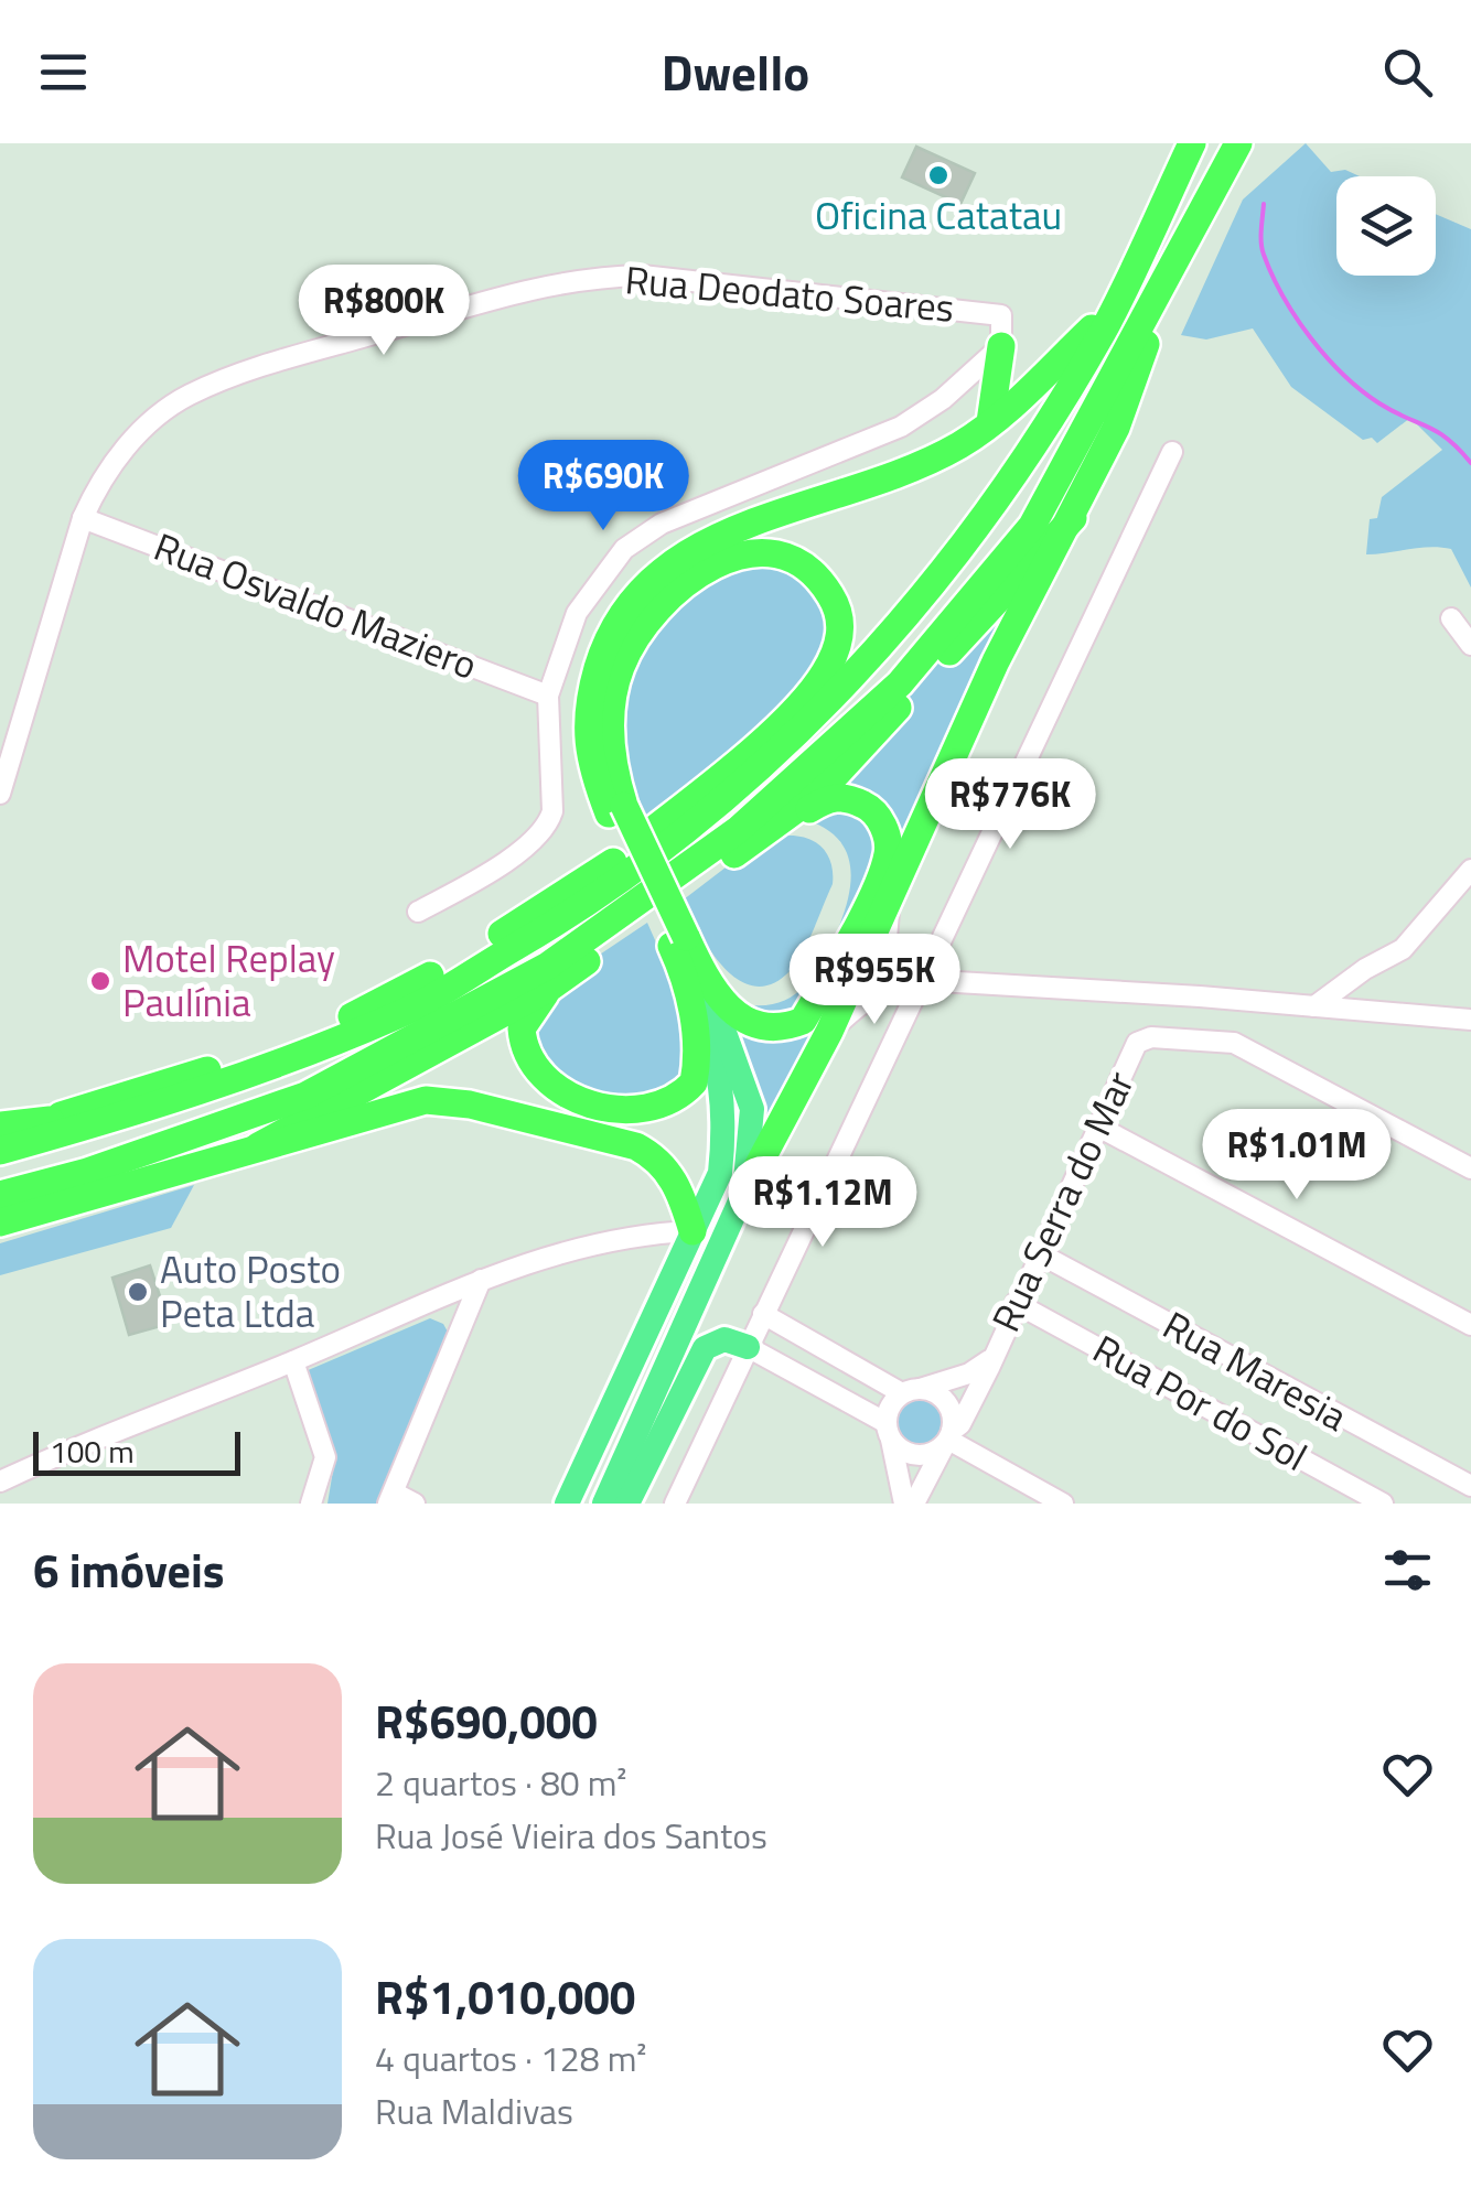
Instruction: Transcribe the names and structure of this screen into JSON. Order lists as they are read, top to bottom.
{
  "streets": {
    "street": [
      "Rua Deodato Soares",
      "Rua Osvaldo Maziero",
      "Rua Serra do Mar",
      "Rua Maresia",
      "Rua Por do Sol"
    ]
  },
  "crossings": [
    ["Rua Deodato Soares", "Rua Osvaldo Maziero"],
    ["Rua Serra do Mar", "Rua Maresia"],
    ["Rua Serra do Mar", "Rua Por do Sol"]
  ],
  "places": ["Oficina Catatau", "Motel Replay Paulínia", "Auto Posto Peta Ltda"],
  "scale_bar": "100 m",
  "page": {
    "header": "Dwello",
    "price": [
      "R$800K",
      "R$690K",
      "R$776K",
      "R$955K",
      "R$1.01M",
      "R$1.12M"
    ],
    "scale": "100 m",
    "heading": "6 imóveis",
    "list": [
      {
        "name": "R$690,000",
        "note": "2 quartos · 80 m² · Rua José Vieira dos Santos"
      },
      {
        "name": "R$1,010,000",
        "note": "4 quartos · 128 m² · Rua Maldivas"
      }
    ]
  }
}
